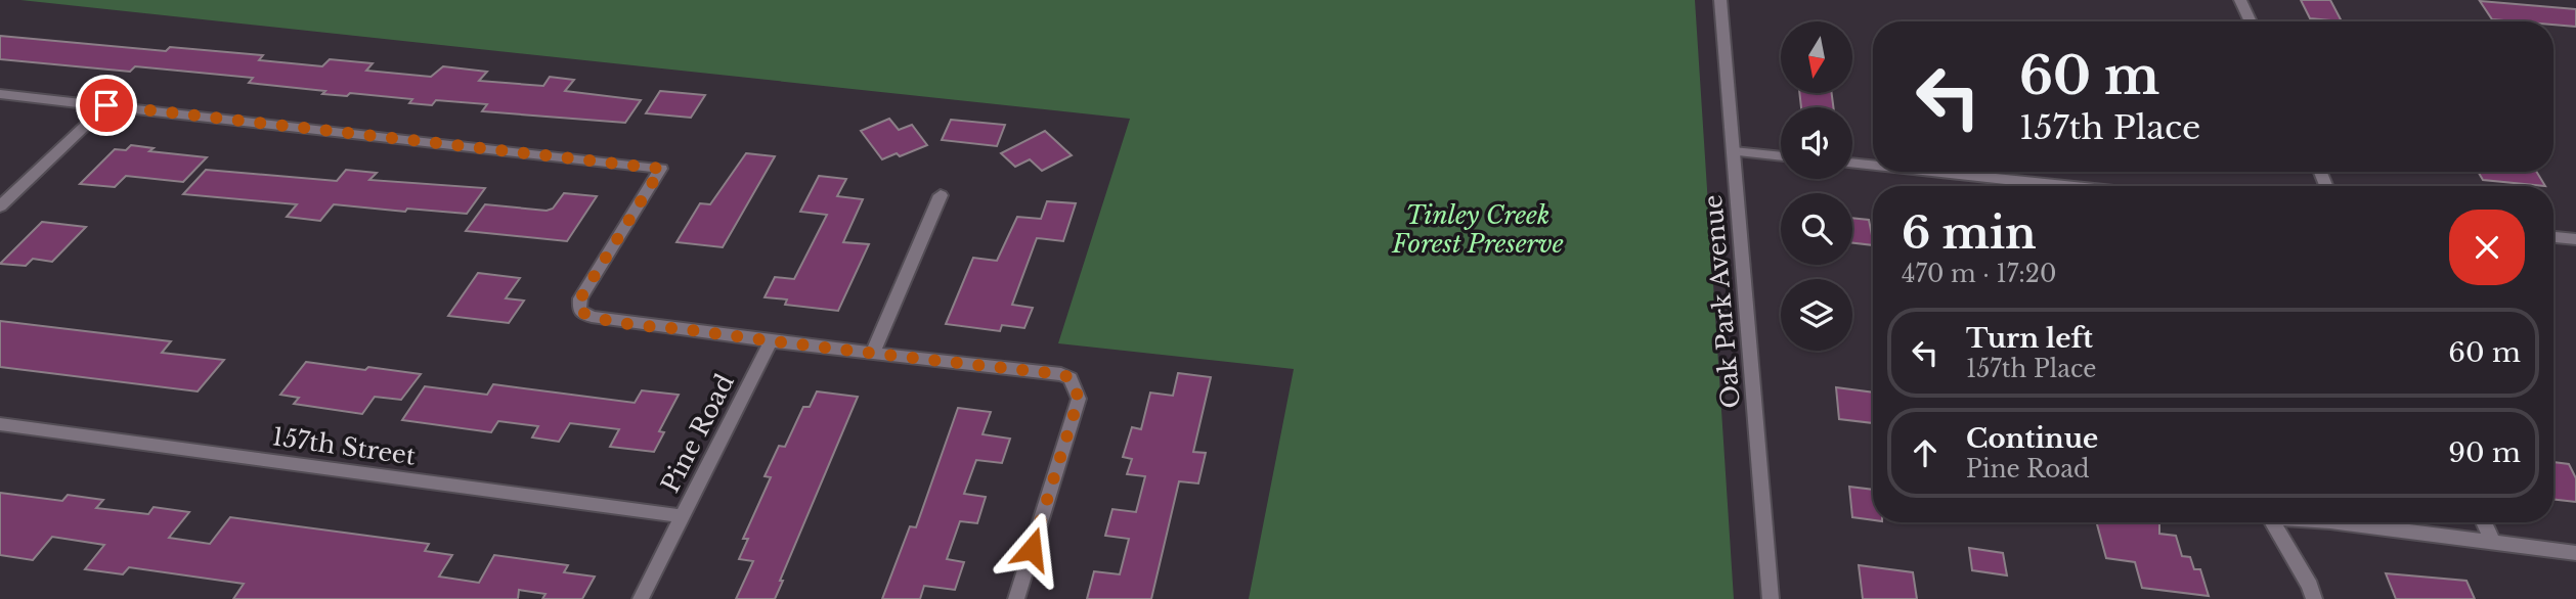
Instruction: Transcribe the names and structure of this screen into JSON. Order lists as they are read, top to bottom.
{
  "streets": {
    "street": ["Oak Park Avenue", "Pine Road", "157th Street"]
  },
  "crossings": [
    ["Pine Road", "157th Street"]
  ],
  "parks": ["Tinley Creek Forest Preserve"],
  "north": "bottom",
  "page": {
    "turn": ["60 m", "157th Place"],
    "heading": ["6 min", "470 m · 17:20"],
    "list": [
      {
        "name": "Turn left",
        "note": "157th Place",
        "value": "60 m"
      },
      {
        "name": "Continue",
        "note": "Pine Road",
        "value": "90 m"
      }
    ]
  }
}
